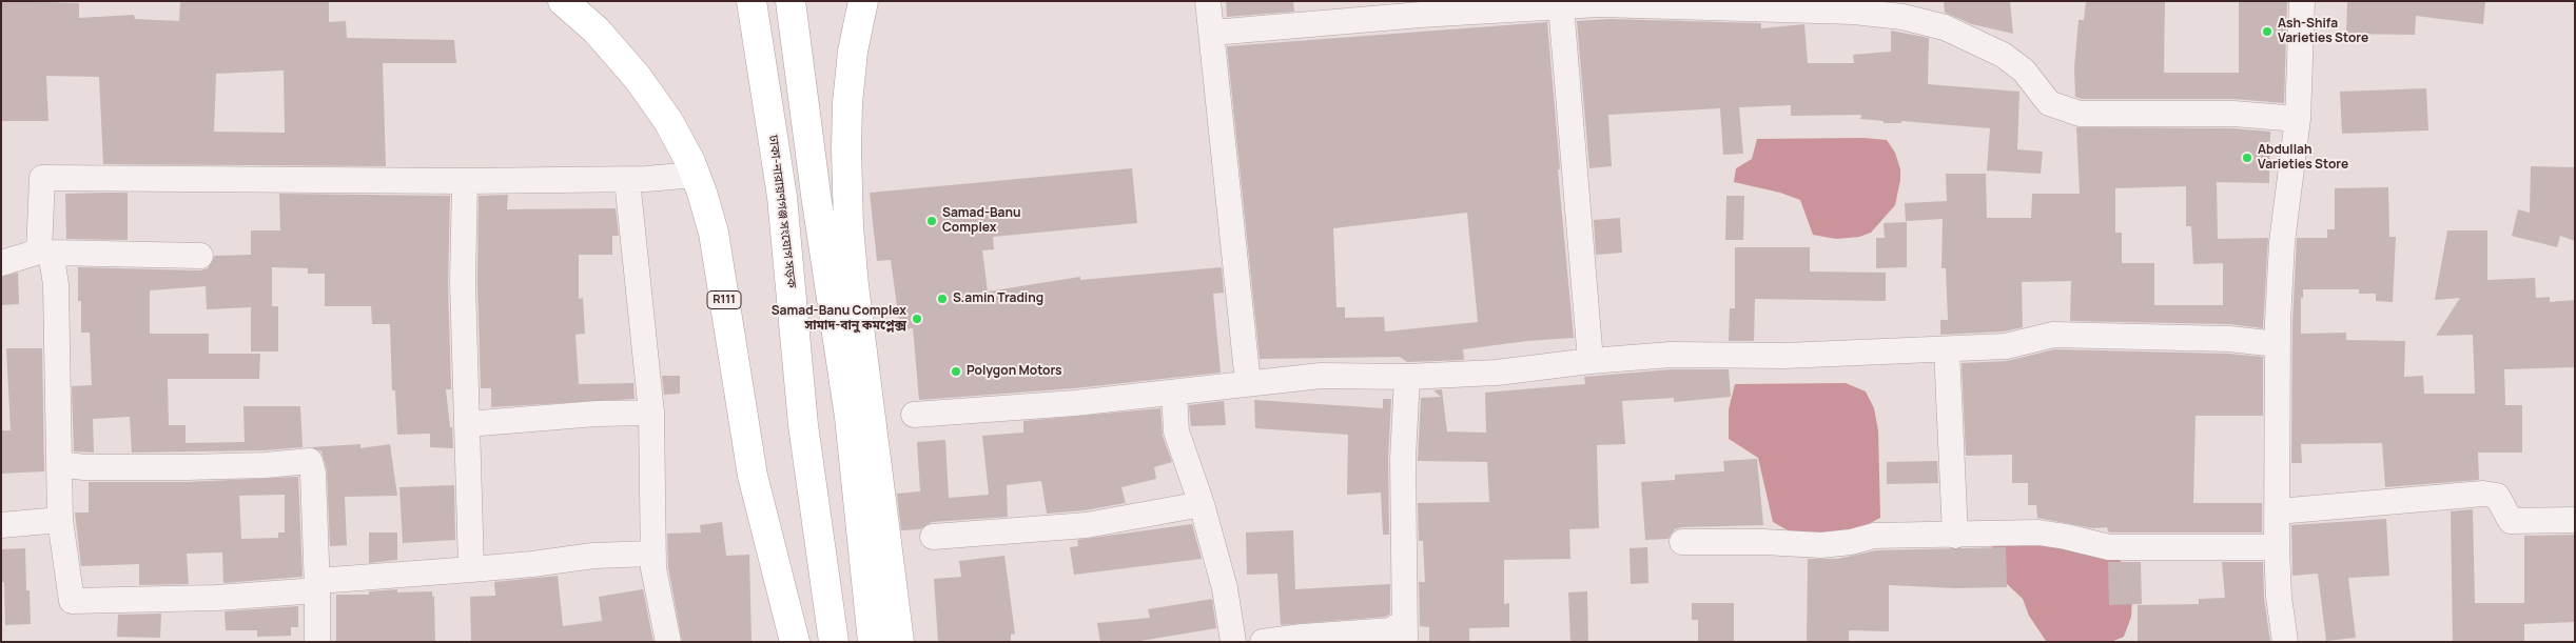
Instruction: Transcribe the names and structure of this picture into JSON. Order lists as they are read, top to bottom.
{
  "streets": {
    "main road": ["ঢাকা-নারায়ণগঞ্জ সংযোগ সড়ক", "R111"]
  },
  "places": [
    "Ash-Shifa Varieties Store",
    "Abdullah Varieties Store",
    "Samad-Banu Complex",
    "S.amin Trading",
    "Samad-Banu Complex সামাদ-বানু কমপ্লেক্স",
    "Polygon Motors"
  ]
}
